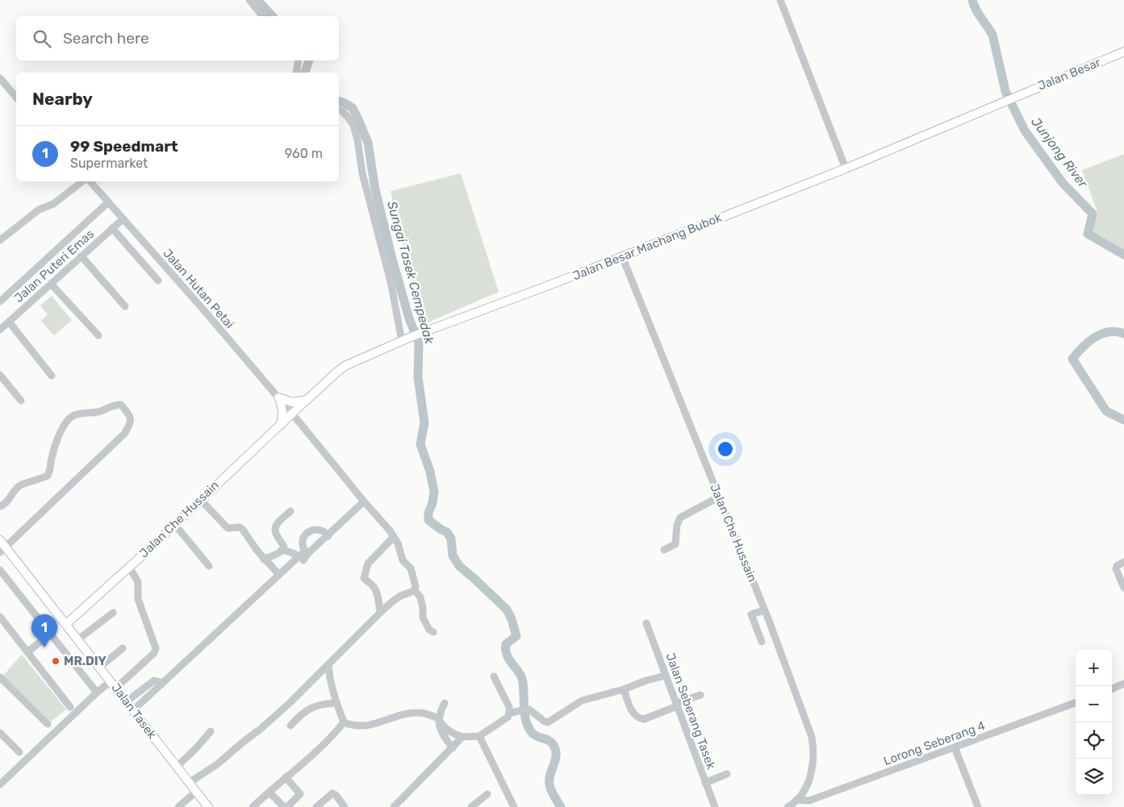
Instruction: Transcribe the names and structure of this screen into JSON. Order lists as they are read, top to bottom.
{
  "streets": {
    "main road": [
      "Jalan Besar",
      "Jalan Besar Machang Bubok",
      "Jalan Che Hussain",
      "Jalan Tasek"
    ],
    "street": [
      "Jalan Puteri Emas",
      "Jalan Hutan Petai",
      "Jalan Seberang Tasek",
      "Lorong Seberang 4"
    ]
  },
  "crossings": [
    ["Jalan Besar", "Jalan Besar Machang Bubok"],
    ["Jalan Besar Machang Bubok", "Jalan Hutan Petai"],
    ["Jalan Besar Machang Bubok", "Jalan Che Hussain"],
    ["Jalan Puteri Emas", "Jalan Hutan Petai"],
    ["Jalan Hutan Petai", "Jalan Che Hussain"],
    ["Jalan Che Hussain", "Jalan Tasek"],
    ["Jalan Che Hussain", "Lorong Seberang 4"]
  ],
  "water": ["Junjong River", "Sungai Tasek Cempedak"],
  "places": ["MR.DIY"],
  "page": {
    "search": "Search here",
    "heading": "Nearby",
    "list": [
      {
        "mark": "1",
        "name": "99 Speedmart",
        "note": "Supermarket",
        "value": "960 m"
      }
    ],
    "pins": "1",
    "map_buttons": ["+", "−"]
  }
}
